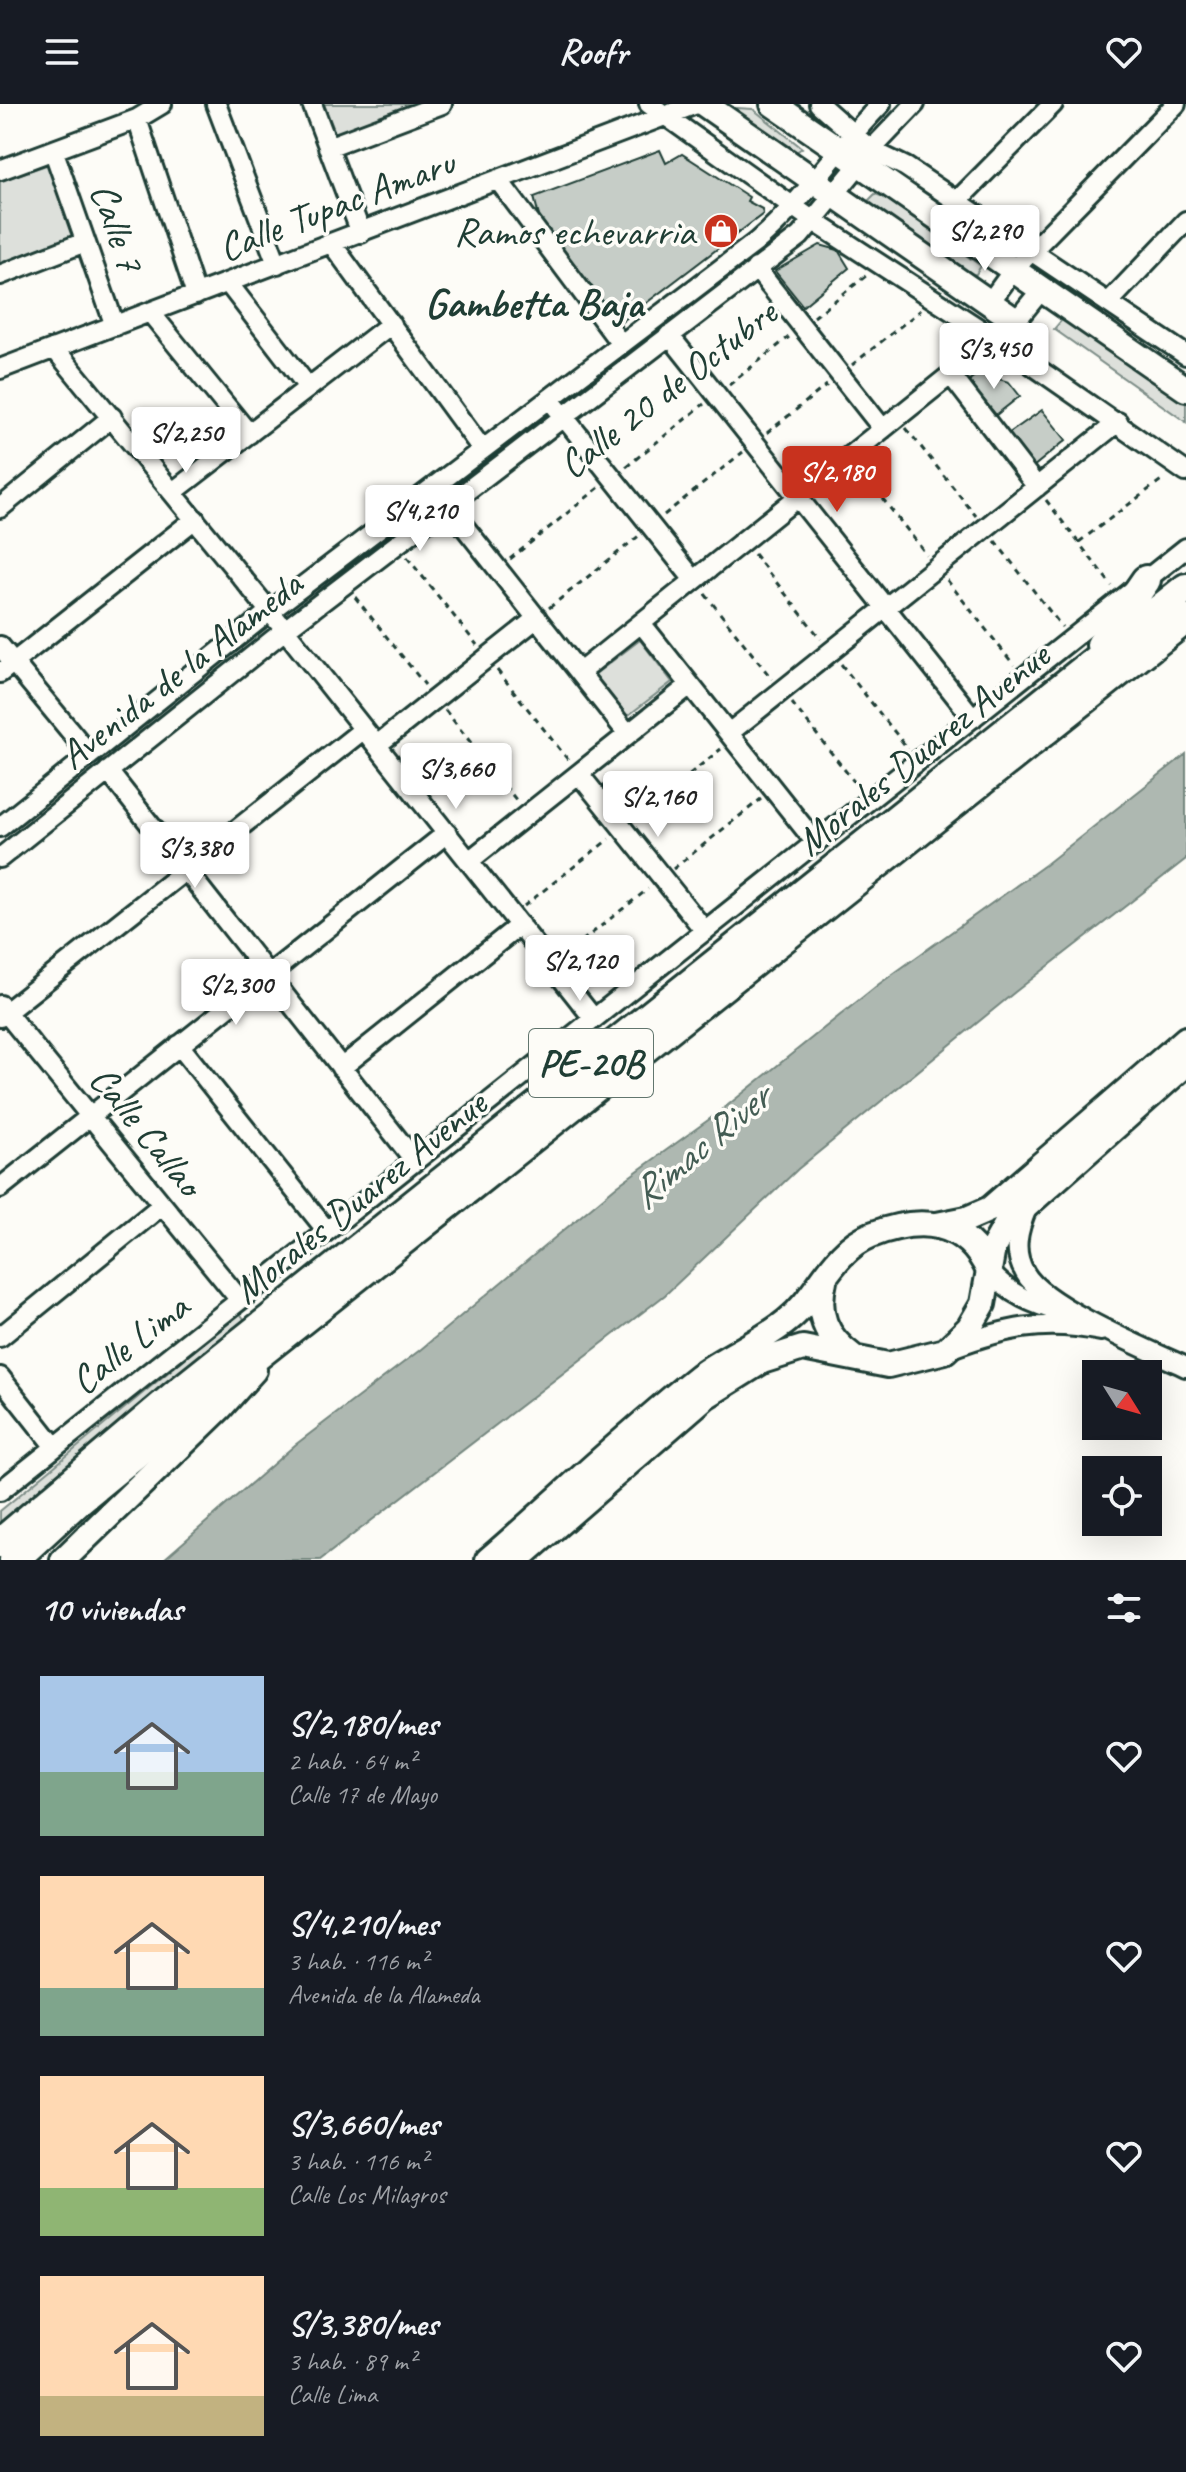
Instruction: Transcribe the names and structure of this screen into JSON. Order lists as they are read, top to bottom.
{
  "streets": {
    "highway": ["Morales Duarez Avenue", "PE-20B"],
    "street": [
      "Calle Tupac Amaru",
      "Calle 7",
      "Avenida de la Alameda",
      "Calle Callao",
      "Calle Lima"
    ],
    "path": ["Calle 20 de Octubre"]
  },
  "crossings": [
    ["Calle Tupac Amaru", "Calle 7"],
    ["Calle Callao", "Calle Lima"]
  ],
  "districts": ["Gambetta Baja"],
  "water": ["Rimac River"],
  "places": {
    "shop": ["Ramos echevarria"]
  },
  "north": "bottom right",
  "page": {
    "header": "Roofr",
    "price": [
      "S/2,290",
      "S/3,450",
      "S/2,250",
      "S/2,180",
      "S/4,210",
      "S/3,660",
      "S/2,160",
      "S/3,380",
      "S/2,120",
      "S/2,300"
    ],
    "heading": "10 viviendas",
    "list": [
      {
        "name": "S/2,180/mes",
        "note": "2 hab. · 64 m² · Calle 17 de Mayo"
      },
      {
        "name": "S/4,210/mes",
        "note": "3 hab. · 116 m² · Avenida de la Alameda"
      },
      {
        "name": "S/3,660/mes",
        "note": "3 hab. · 116 m² · Calle Los Milagros"
      },
      {
        "name": "S/3,380/mes",
        "note": "3 hab. · 89 m² · Calle Lima"
      }
    ]
  }
}
